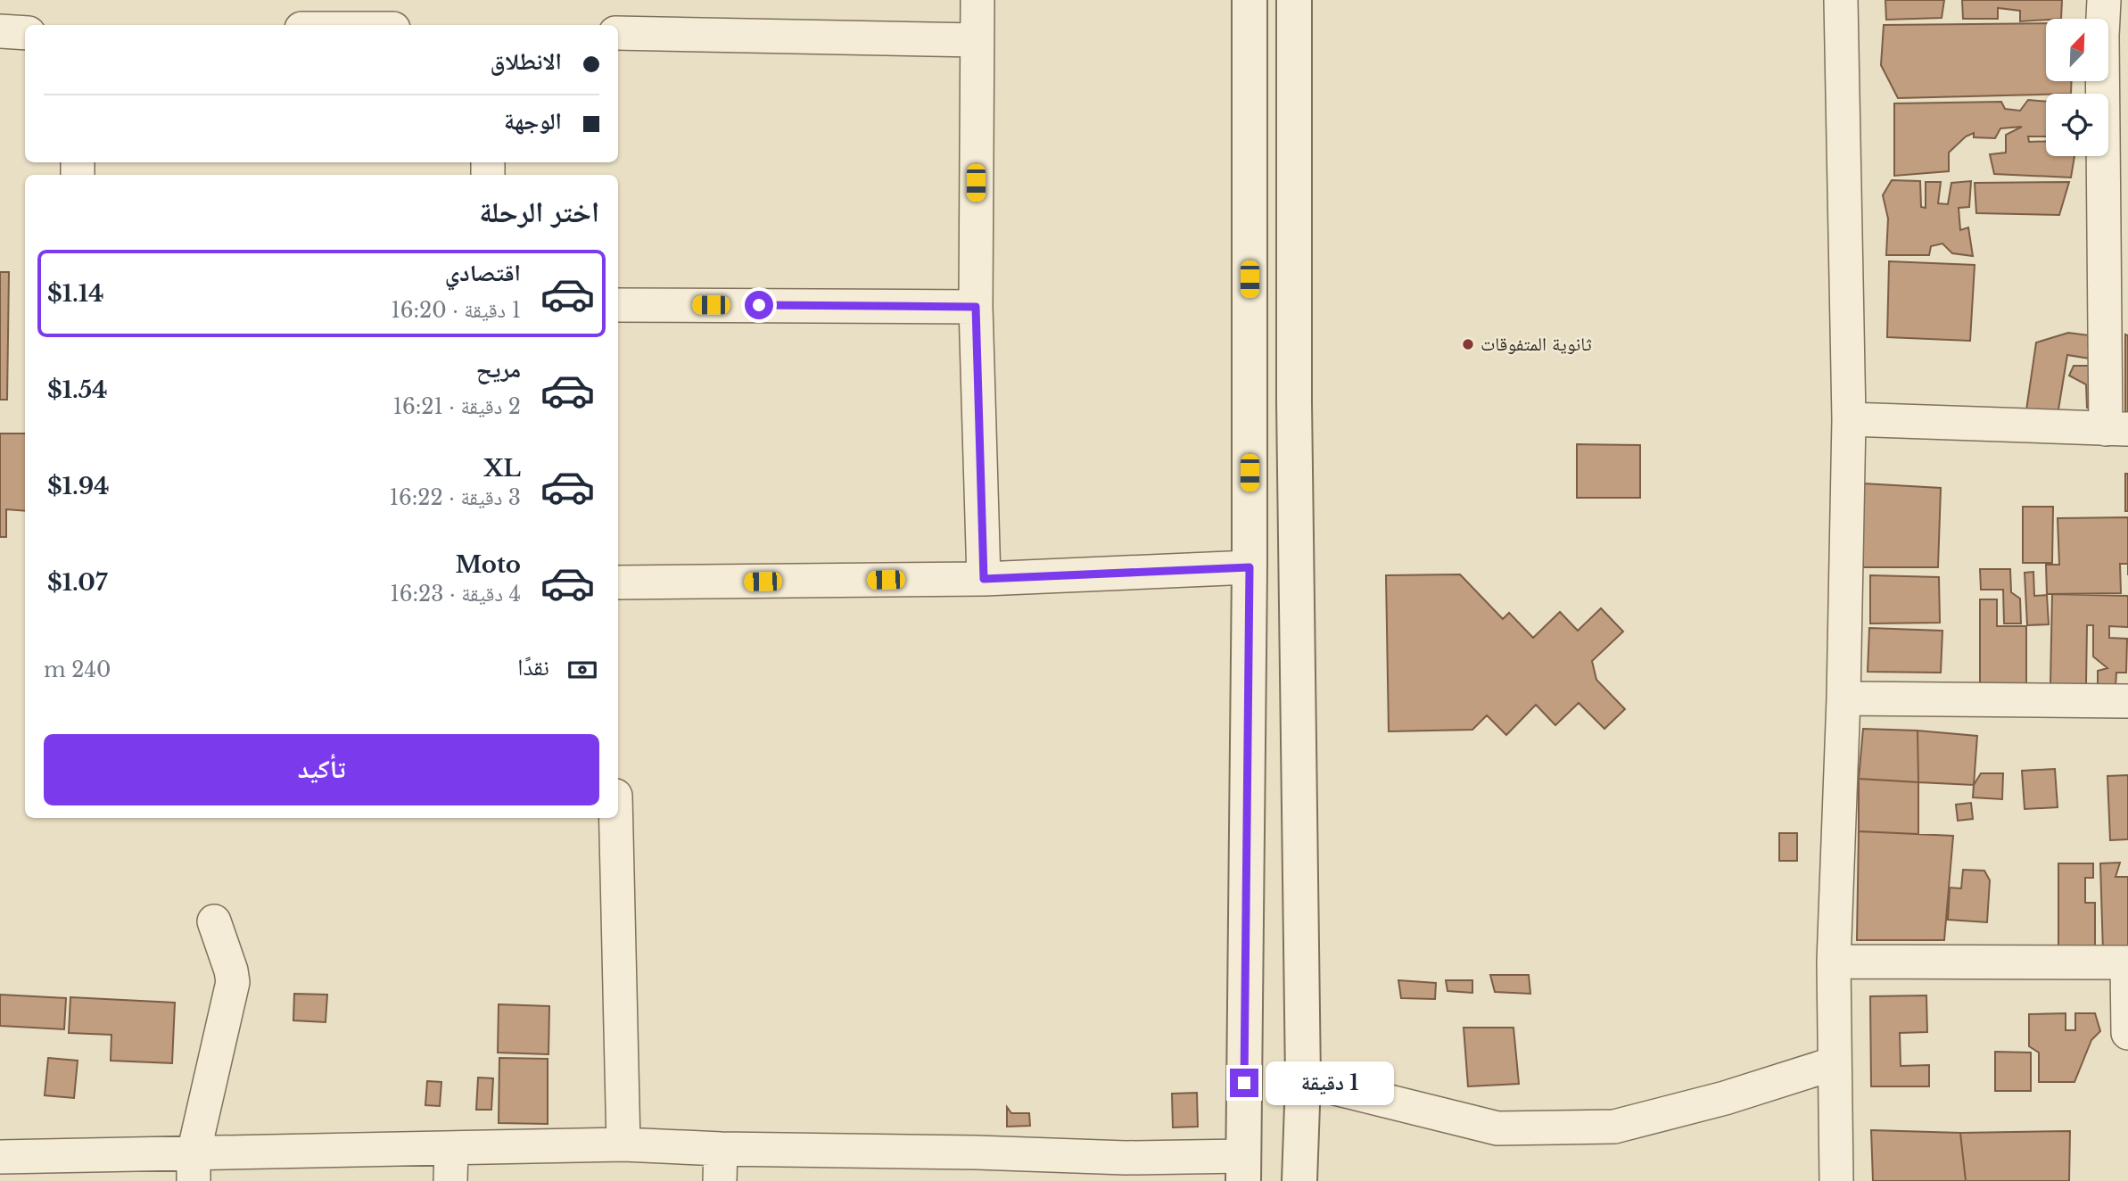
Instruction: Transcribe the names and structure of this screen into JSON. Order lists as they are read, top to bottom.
{
  "places": ["ثانوية المتفوقات"],
  "north": "top right",
  "page": {
    "banner": ["الانطلاق", "الوجهة"],
    "heading": "اختر الرحلة",
    "list": [
      {
        "name": "اقتصادي",
        "note": "1 دقيقة · 16:20",
        "value": "$1.14"
      },
      {
        "name": "مريح",
        "note": "2 دقيقة · 16:21",
        "value": "$1.54"
      },
      {
        "name": "XL",
        "note": "3 دقيقة · 16:22",
        "value": "$1.94"
      },
      {
        "name": "Moto",
        "note": "4 دقيقة · 16:23",
        "value": "$1.07"
      }
    ],
    "pay": ["نقدًا", "240 m"],
    "buttons": "تأكيد",
    "bubble": "1 دقيقة"
  }
}
